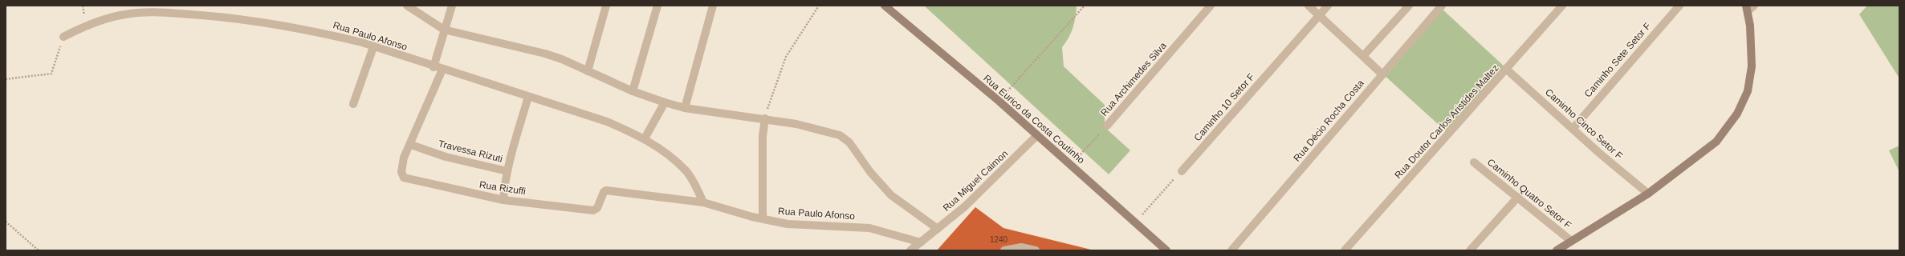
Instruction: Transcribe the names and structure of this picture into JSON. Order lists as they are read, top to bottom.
{
  "streets": {
    "main road": ["Rua Eurico da Costa Coutinho"],
    "street": [
      "Rua Paulo Afonso",
      "Caminho Sete Setor F",
      "Rua Archimedes Silva",
      "Caminho 10 Setor F",
      "Rua Décio Rocha Costa",
      "Rua Doutor Carlos Aristides Maltez",
      "Caminho Cinco Setor F",
      "Travessa Rizuti",
      "Rua Miguel Caimon",
      "Rua Rizuffi",
      "Caminho Quatro Setor F"
    ]
  },
  "crossings": [
    ["Rua Paulo Afonso", "Rua Miguel Caimon"],
    ["Rua Paulo Afonso", "Rua Rizuffi"],
    ["Caminho Sete Setor F", "Caminho Cinco Setor F"],
    ["Rua Archimedes Silva", "Rua Eurico da Costa Coutinho"],
    ["Rua Eurico da Costa Coutinho", "Rua Miguel Caimon"],
    ["Rua Doutor Carlos Aristides Maltez", "Caminho Cinco Setor F"],
    ["Travessa Rizuti", "Rua Rizuffi"]
  ],
  "house_numbers": ["1240"]
}
